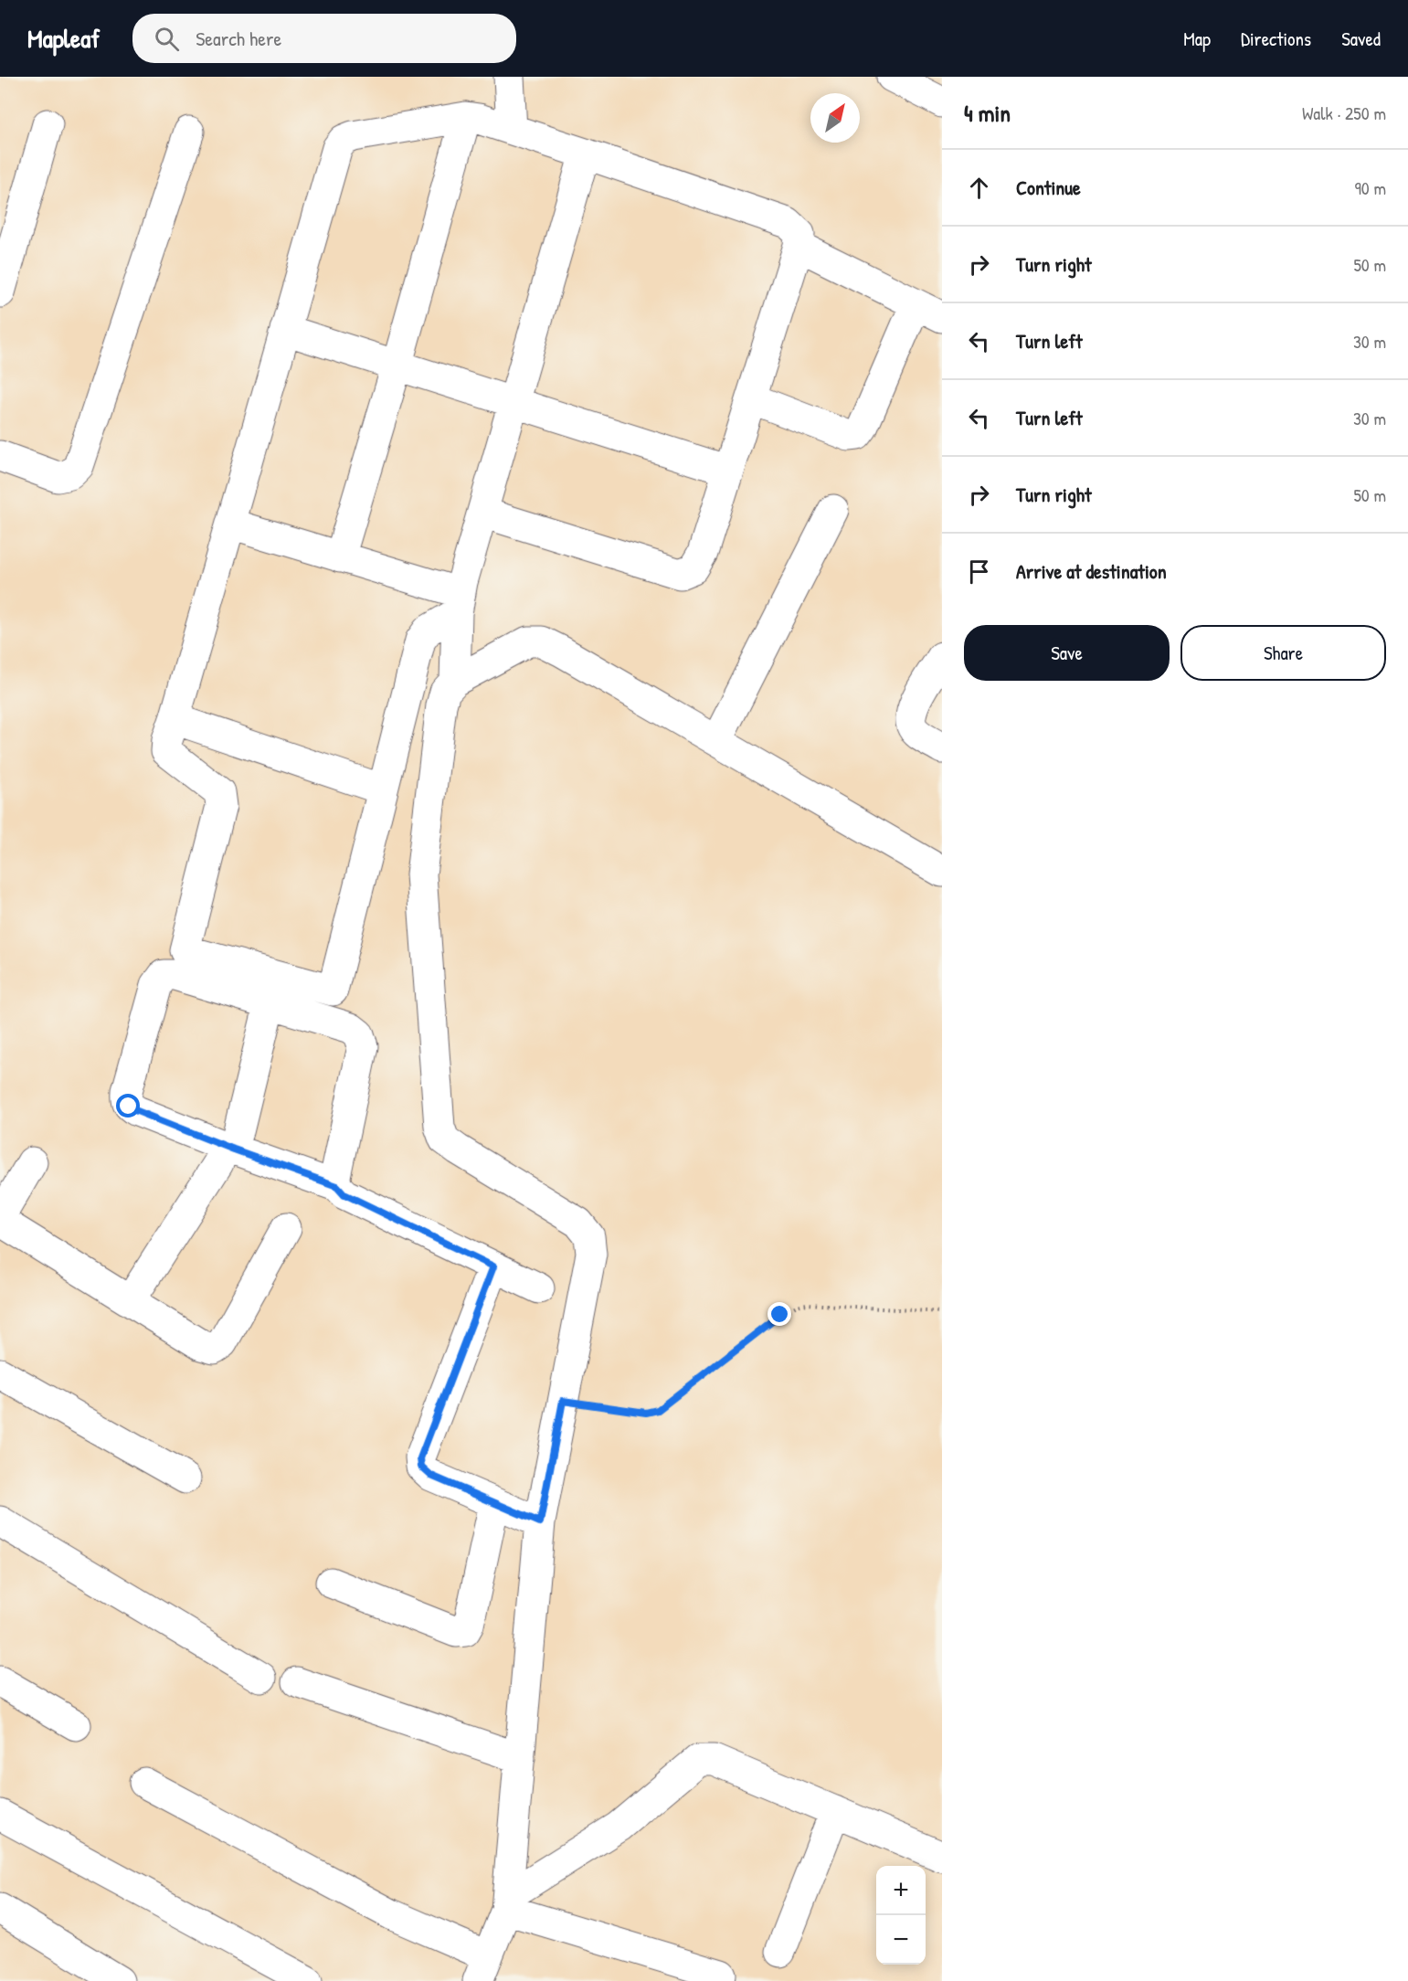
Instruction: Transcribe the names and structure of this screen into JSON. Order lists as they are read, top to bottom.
{
  "north": "top right",
  "page": {
    "header": "Mapleaf",
    "search": "Search here",
    "nav": ["Map", "Directions", "Saved"],
    "heading": ["4 min", "Walk · 250 m"],
    "list": [
      ["Continue", "90 m"],
      ["Turn right", "50 m"],
      ["Turn left", "30 m"],
      ["Turn left", "30 m"],
      ["Turn right", "50 m"],
      "Arrive at destination"
    ],
    "buttons": ["Save", "Share"],
    "map_buttons": ["+", "−"]
  }
}
